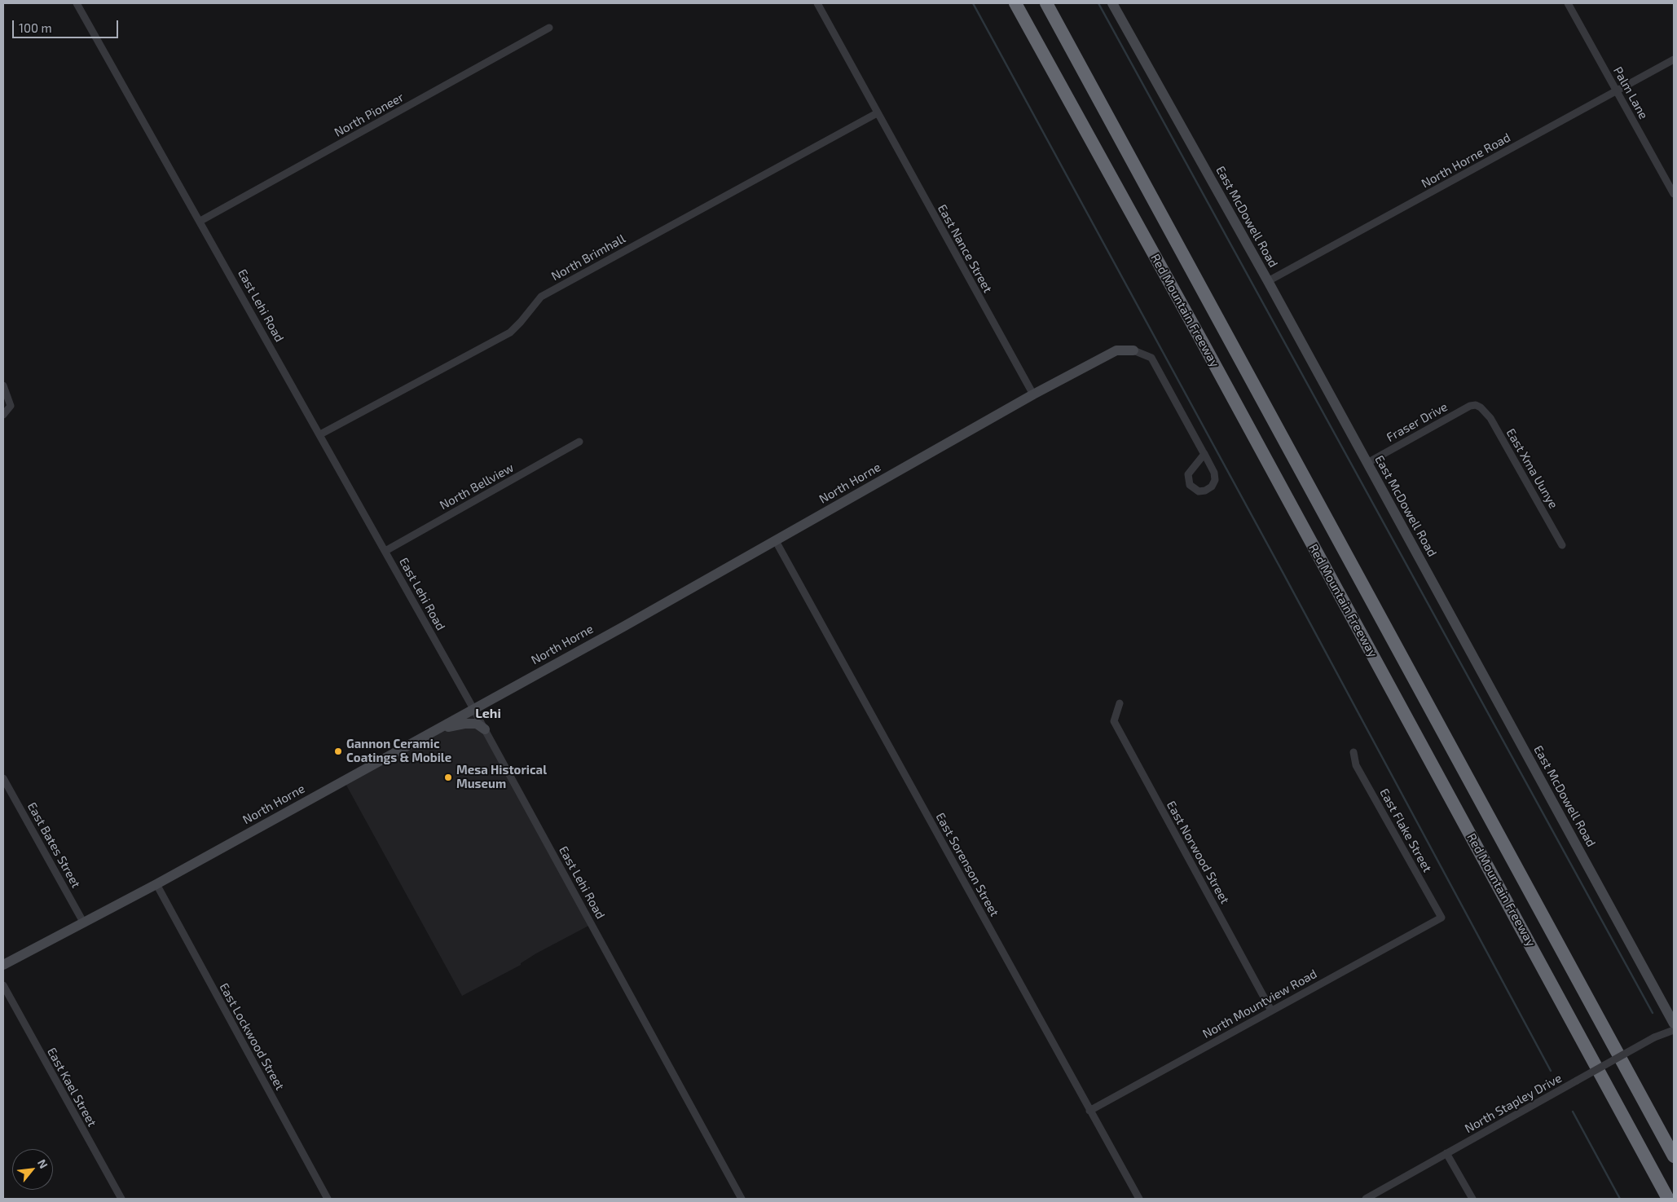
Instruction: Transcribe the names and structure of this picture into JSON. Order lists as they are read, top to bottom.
{
  "streets": {
    "highway": ["Red Mountain Freeway"],
    "street": [
      "Palm Lane",
      "North Pioneer",
      "North Horne Road",
      "East McDowell Road",
      "East Nance Street",
      "North Brimhall",
      "East Lehi Road",
      "Fraser Drive",
      "East Xma Uunye",
      "North Horne",
      "North Bellview",
      "East Flake Street",
      "East Bates Street",
      "East Norwood Street",
      "East Sorenson Street",
      "North Mountview Road",
      "East Lockwood Street",
      "East Kael Street",
      "North Stapley Drive"
    ]
  },
  "crossings": [
    ["Palm Lane", "North Horne Road"],
    ["North Pioneer", "East Lehi Road"],
    ["North Horne Road", "East McDowell Road"],
    ["East McDowell Road", "Fraser Drive"],
    ["East Nance Street", "North Brimhall"],
    ["East Nance Street", "North Horne"],
    ["North Brimhall", "East Lehi Road"],
    ["East Lehi Road", "North Horne"],
    ["East Lehi Road", "North Bellview"],
    ["Fraser Drive", "East Xma Uunye"],
    ["North Horne", "East Bates Street"],
    ["North Horne", "East Sorenson Street"],
    ["North Horne", "East Lockwood Street"],
    ["East Flake Street", "North Mountview Road"],
    ["East Norwood Street", "North Mountview Road"],
    ["East Sorenson Street", "North Mountview Road"]
  ],
  "districts": ["Lehi"],
  "places": ["Gannon Ceramic Coatings & Mobile", "Mesa Historical Museum"],
  "scale_bar": "100 m",
  "north": "top right"
}
